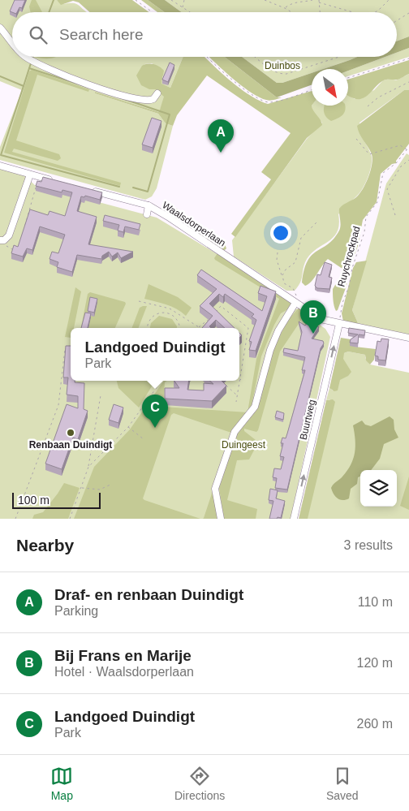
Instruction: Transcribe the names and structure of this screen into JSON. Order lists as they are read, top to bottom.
{
  "streets": {
    "street": ["Waalsdorperlaan", "Buurtweg"],
    "path": ["Ruychrockpad"]
  },
  "crossings": [
    ["Waalsdorperlaan", "Buurtweg"]
  ],
  "one_way": ["Buurtweg"],
  "parks": ["Duinbos", "Duingeest"],
  "places": ["Renbaan Duindigt"],
  "scale_bar": "100 m",
  "north": "bottom right",
  "page": {
    "search": "Search here",
    "pins": ["A", "B", "C"],
    "popup": ["Landgoed Duindigt", "Park"],
    "scale": "100 m",
    "heading": ["Nearby", "3 results"],
    "list": [
      {
        "mark": "A",
        "name": "Draf- en renbaan Duindigt",
        "note": "Parking",
        "value": "110 m"
      },
      {
        "mark": "B",
        "name": "Bij Frans en Marije",
        "note": "Hotel · Waalsdorperlaan",
        "value": "120 m"
      },
      {
        "mark": "C",
        "name": "Landgoed Duindigt",
        "note": "Park",
        "value": "260 m"
      }
    ],
    "nav": ["Map", "Directions", "Saved"]
  }
}
